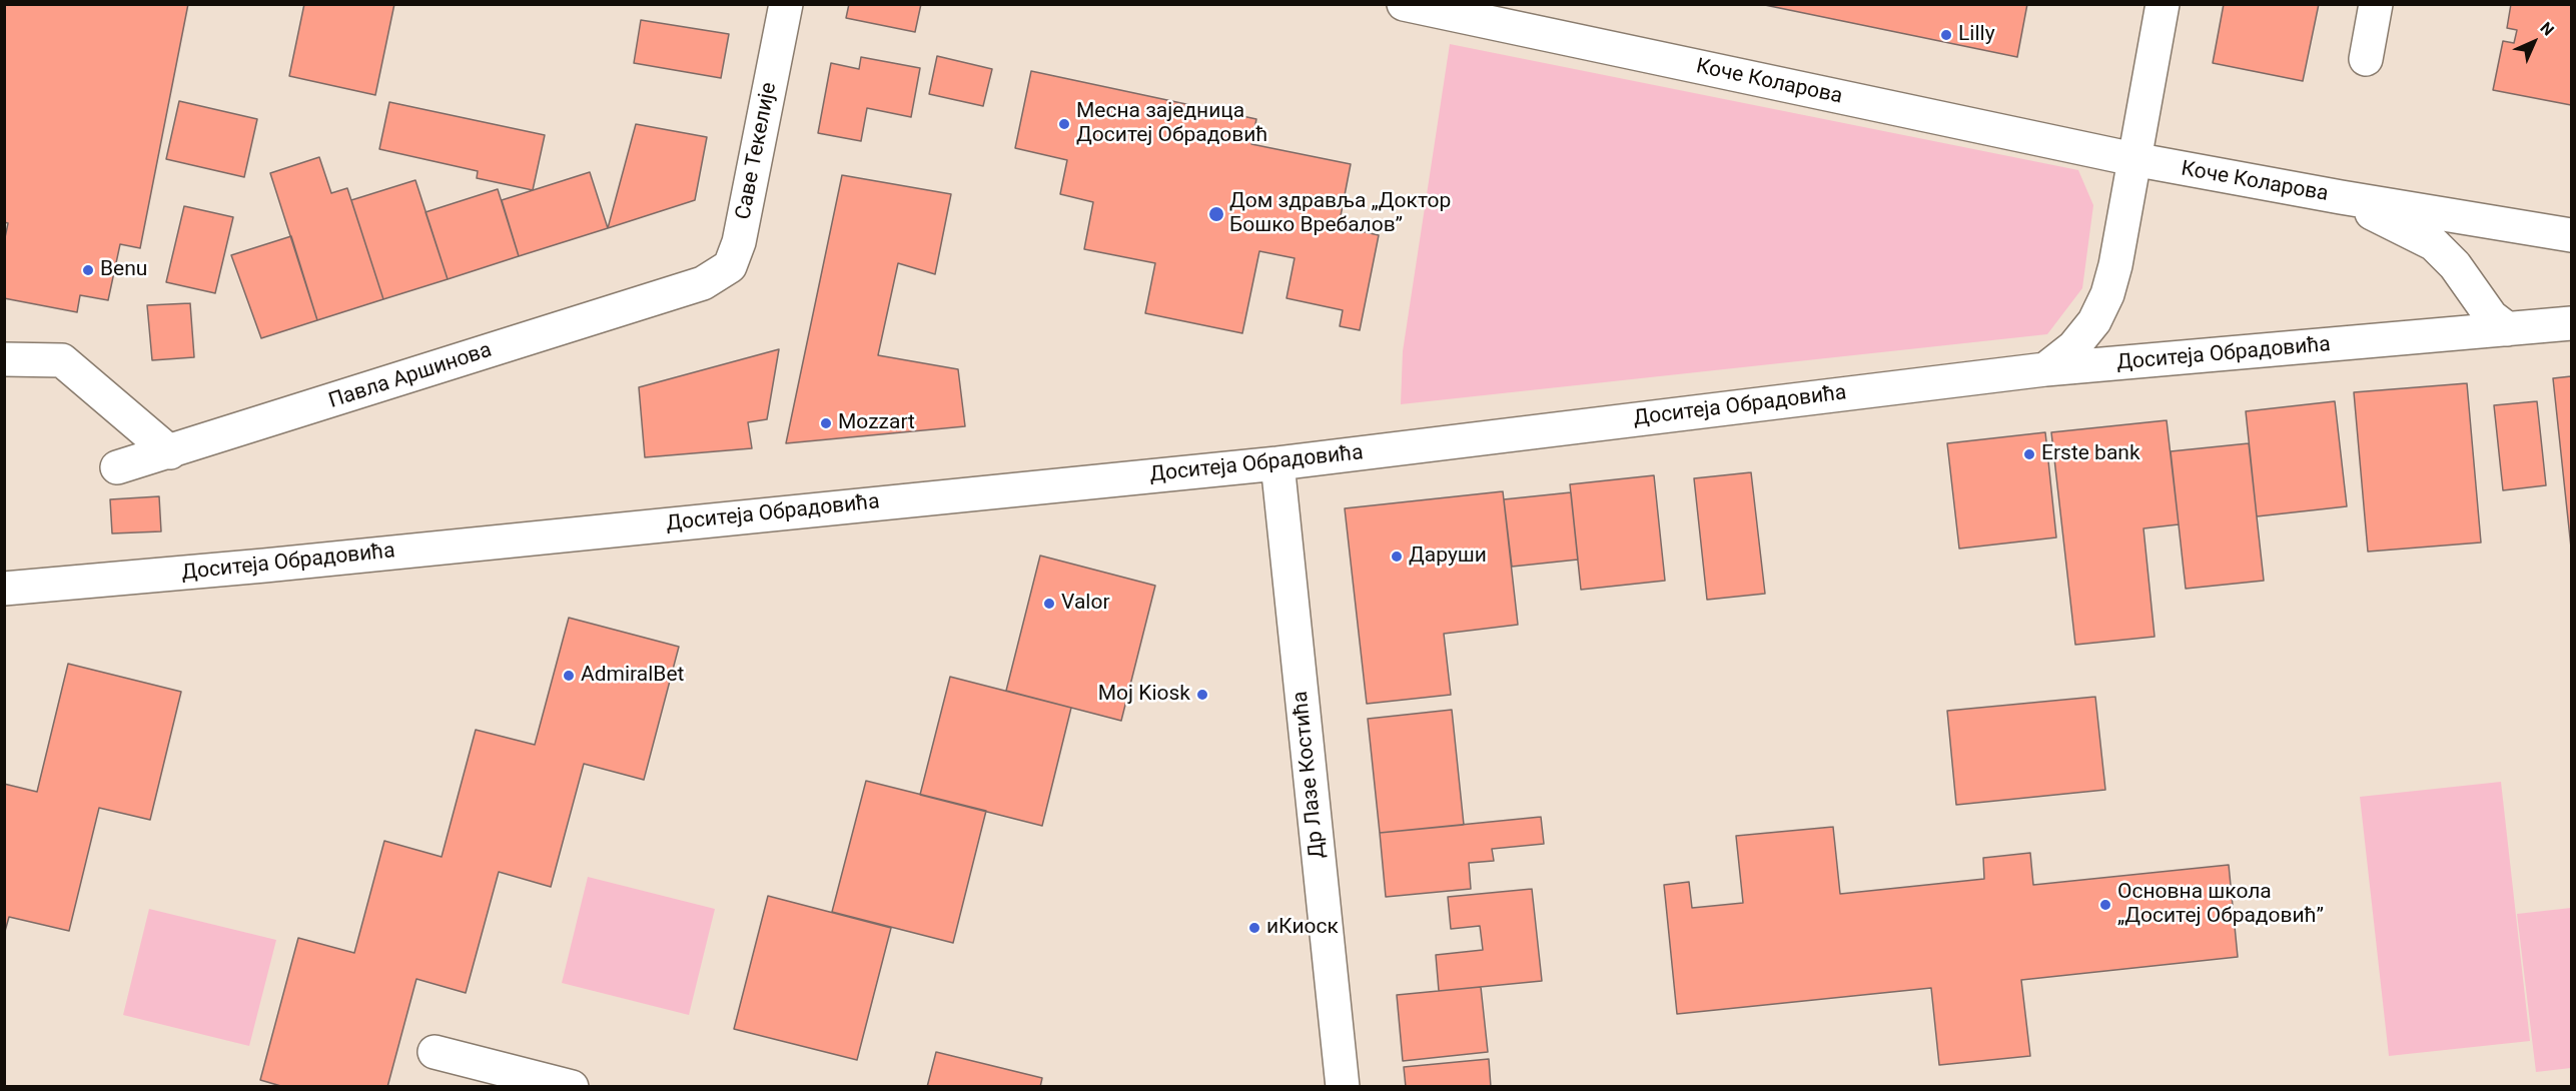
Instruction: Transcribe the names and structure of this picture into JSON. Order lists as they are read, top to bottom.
{
  "streets": {
    "street": [
      "Коче Коларова",
      "Саве Текелије",
      "Доситеја Обрадовића",
      "Павла Аршинова",
      "Др Лазе Костића"
    ]
  },
  "crossings": [
    ["Саве Текелије", "Павла Аршинова"],
    ["Доситеја Обрадовића", "Др Лазе Костића"]
  ],
  "places": [
    "Lilly",
    "Месна заједница Доситеј Обрадовић",
    "Дом здравља „Доктор Бошко Вребалов”",
    "Benu",
    "Mozzart",
    "Erste bank",
    "Даруши",
    "Valor",
    "AdmiralBet",
    "Moj Kiosk",
    "Основна школа „Доситеј Обрадовић”",
    "иКиоск"
  ],
  "north": "top right"
}
